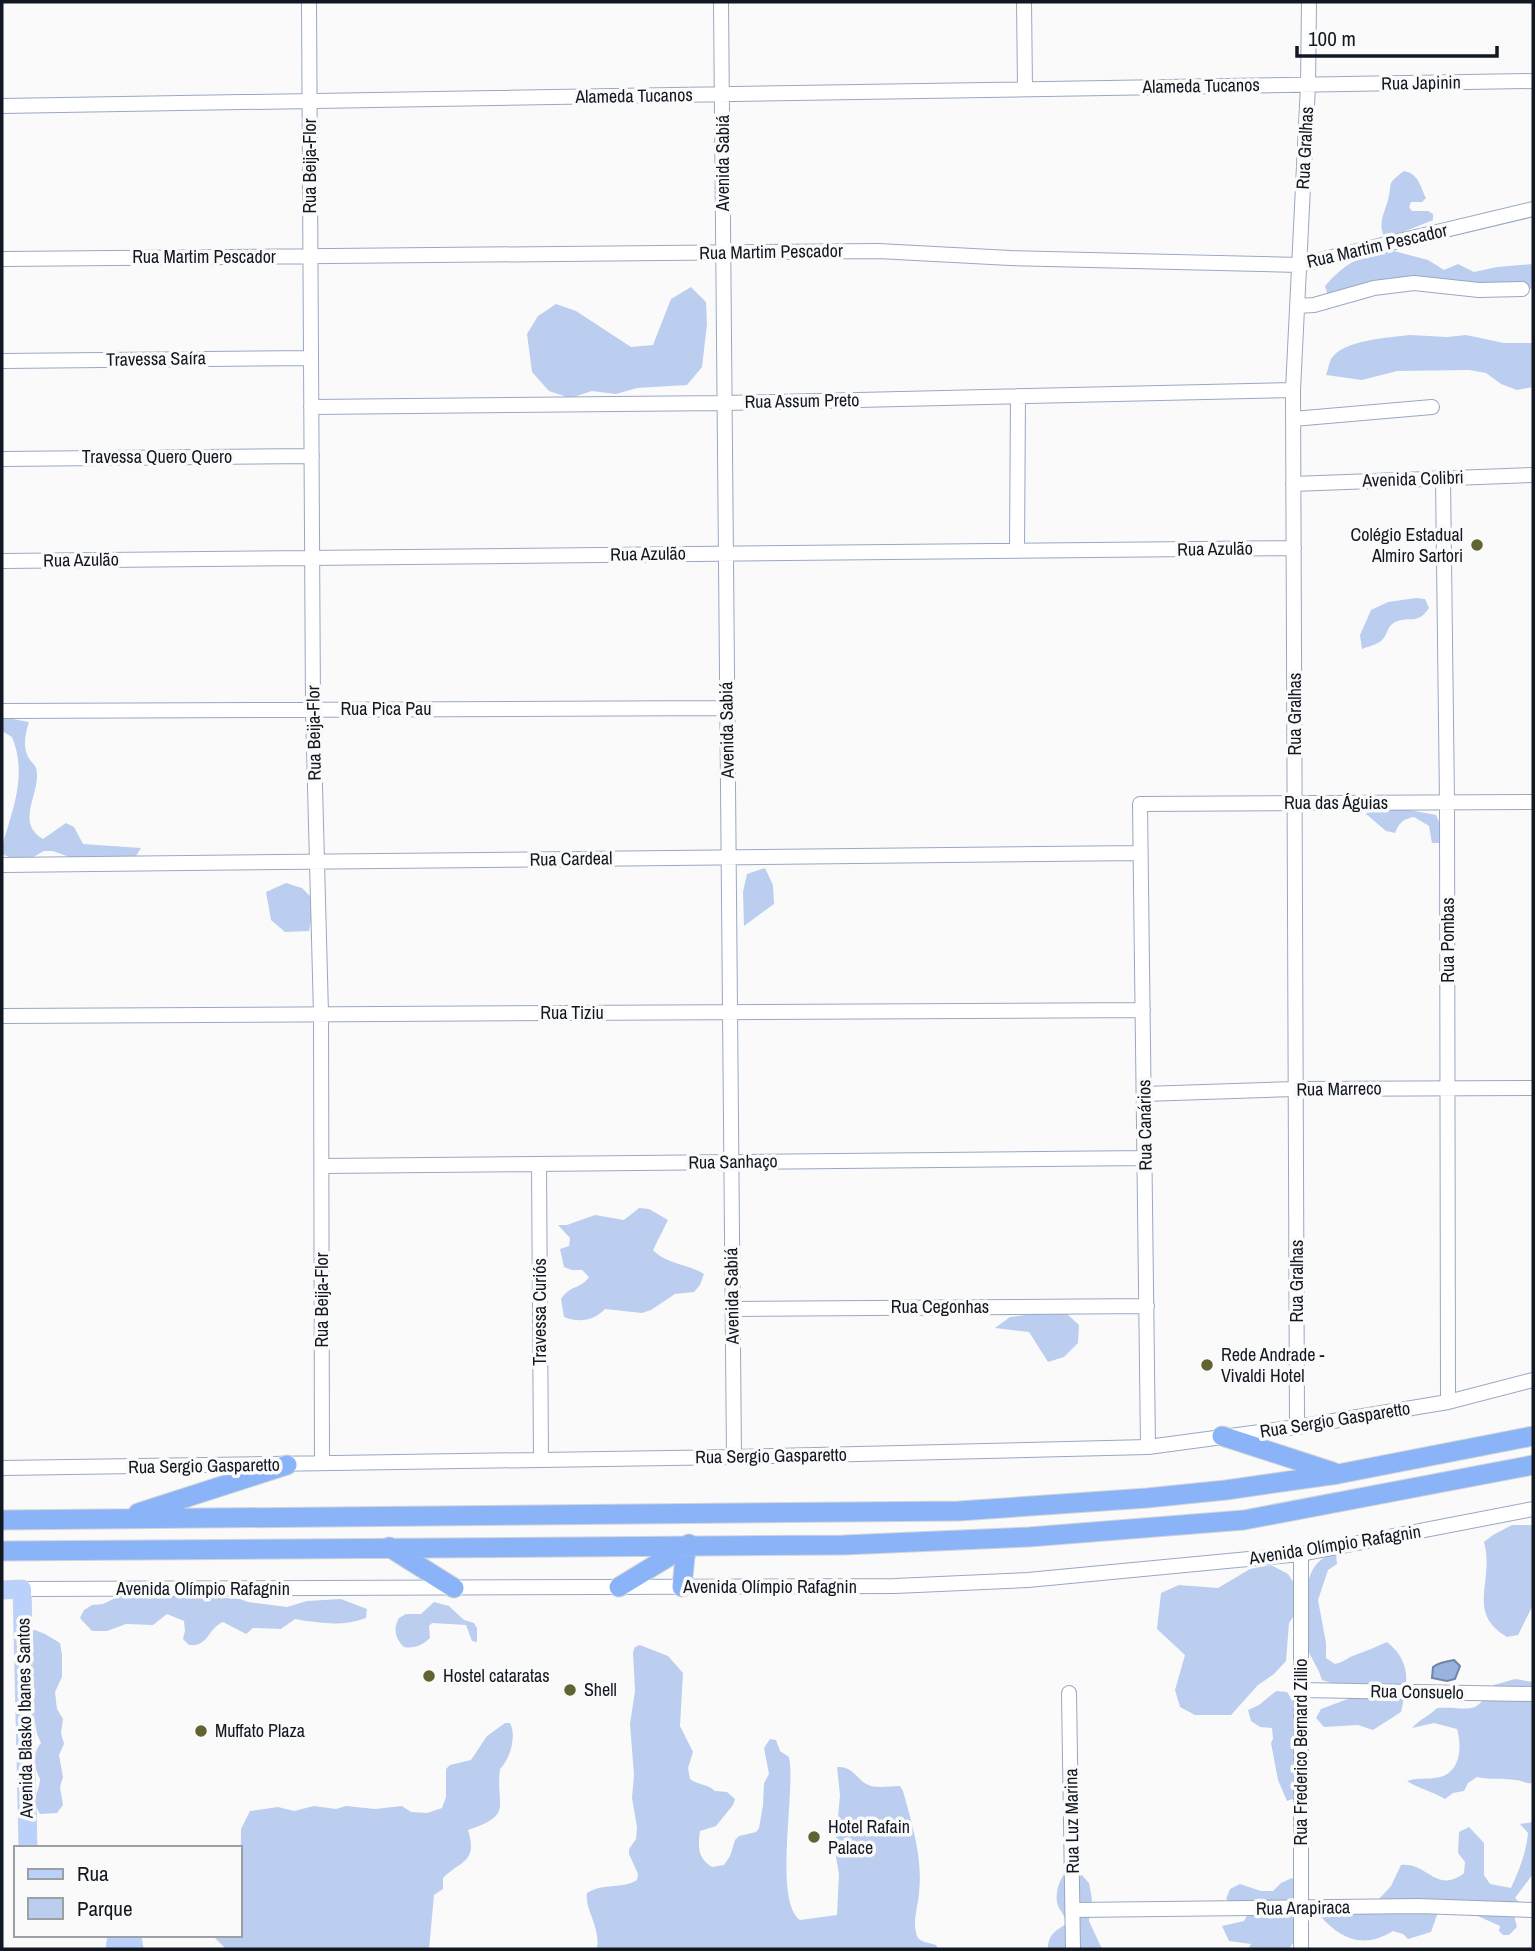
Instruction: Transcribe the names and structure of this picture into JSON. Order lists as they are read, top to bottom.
{
  "streets": {
    "main road": ["Avenida Olímpio Rafagnin", "Avenida Blasko Ibanes Santos"],
    "street": [
      "Rua Japinin",
      "Alameda Tucanos",
      "Rua Gralhas",
      "Avenida Sabiá",
      "Rua Beija-Flor",
      "Rua Martim Pescador",
      "Travessa Saíra",
      "Rua Assum Preto",
      "Travessa Quero Quero",
      "Avenida Colibri",
      "Rua Azulão",
      "Rua Pica Pau",
      "Rua das Águias",
      "Rua Cardeal",
      "Rua Pombas",
      "Rua Tiziu",
      "Rua Marreco",
      "Rua Canários",
      "Rua Sanhaço",
      "Rua Cegonhas",
      "Travessa Curiós",
      "Rua Sergio Gasparetto",
      "Rua Consuelo",
      "Rua Frederico Bernard Zillio",
      "Rua Luz Marina",
      "Rua Arapiraca"
    ]
  },
  "crossings": [
    ["Rua Japinin", "Alameda Tucanos"],
    ["Rua Japinin", "Rua Gralhas"],
    ["Alameda Tucanos", "Rua Gralhas"],
    ["Alameda Tucanos", "Avenida Sabiá"],
    ["Alameda Tucanos", "Rua Beija-Flor"],
    ["Rua Gralhas", "Rua Martim Pescador"],
    ["Rua Gralhas", "Rua Assum Preto"],
    ["Rua Gralhas", "Avenida Colibri"],
    ["Rua Gralhas", "Rua Azulão"],
    ["Rua Gralhas", "Rua das Águias"],
    ["Rua Gralhas", "Rua Marreco"],
    ["Rua Gralhas", "Rua Sergio Gasparetto"],
    ["Avenida Sabiá", "Rua Martim Pescador"],
    ["Avenida Sabiá", "Rua Assum Preto"],
    ["Avenida Sabiá", "Rua Azulão"],
    ["Avenida Sabiá", "Rua Pica Pau"],
    ["Avenida Sabiá", "Rua Cardeal"],
    ["Avenida Sabiá", "Rua Tiziu"],
    ["Avenida Sabiá", "Rua Sanhaço"],
    ["Avenida Sabiá", "Rua Cegonhas"],
    ["Avenida Sabiá", "Rua Sergio Gasparetto"],
    ["Rua Beija-Flor", "Rua Martim Pescador"],
    ["Rua Beija-Flor", "Travessa Saíra"],
    ["Rua Beija-Flor", "Rua Assum Preto"],
    ["Rua Beija-Flor", "Travessa Quero Quero"],
    ["Rua Beija-Flor", "Rua Azulão"],
    ["Rua Beija-Flor", "Rua Pica Pau"],
    ["Rua Beija-Flor", "Rua Cardeal"],
    ["Rua Beija-Flor", "Rua Tiziu"],
    ["Rua Beija-Flor", "Rua Sanhaço"],
    ["Rua Beija-Flor", "Rua Sergio Gasparetto"],
    ["Avenida Colibri", "Rua Pombas"],
    ["Rua das Águias", "Rua Pombas"],
    ["Rua das Águias", "Rua Canários"],
    ["Rua Cardeal", "Rua Canários"],
    ["Rua Pombas", "Rua Marreco"],
    ["Rua Pombas", "Rua Sergio Gasparetto"],
    ["Rua Tiziu", "Rua Canários"],
    ["Rua Marreco", "Rua Canários"],
    ["Rua Canários", "Rua Sanhaço"],
    ["Rua Canários", "Rua Cegonhas"],
    ["Rua Canários", "Rua Sergio Gasparetto"],
    ["Rua Sanhaço", "Travessa Curiós"],
    ["Travessa Curiós", "Rua Sergio Gasparetto"],
    ["Avenida Olímpio Rafagnin", "Avenida Blasko Ibanes Santos"],
    ["Avenida Olímpio Rafagnin", "Rua Frederico Bernard Zillio"],
    ["Rua Consuelo", "Rua Frederico Bernard Zillio"],
    ["Rua Frederico Bernard Zillio", "Rua Arapiraca"],
    ["Rua Luz Marina", "Rua Arapiraca"]
  ],
  "places": [
    "Colégio Estadual Almiro Sartori",
    "Rede Andrade - Vivaldi Hotel",
    "Hostel cataratas",
    "Shell",
    "Muffato Plaza",
    "Hotel Rafain Palace"
  ],
  "legend": ["Rua", "Parque"],
  "scale_bar": "100 m"
}
